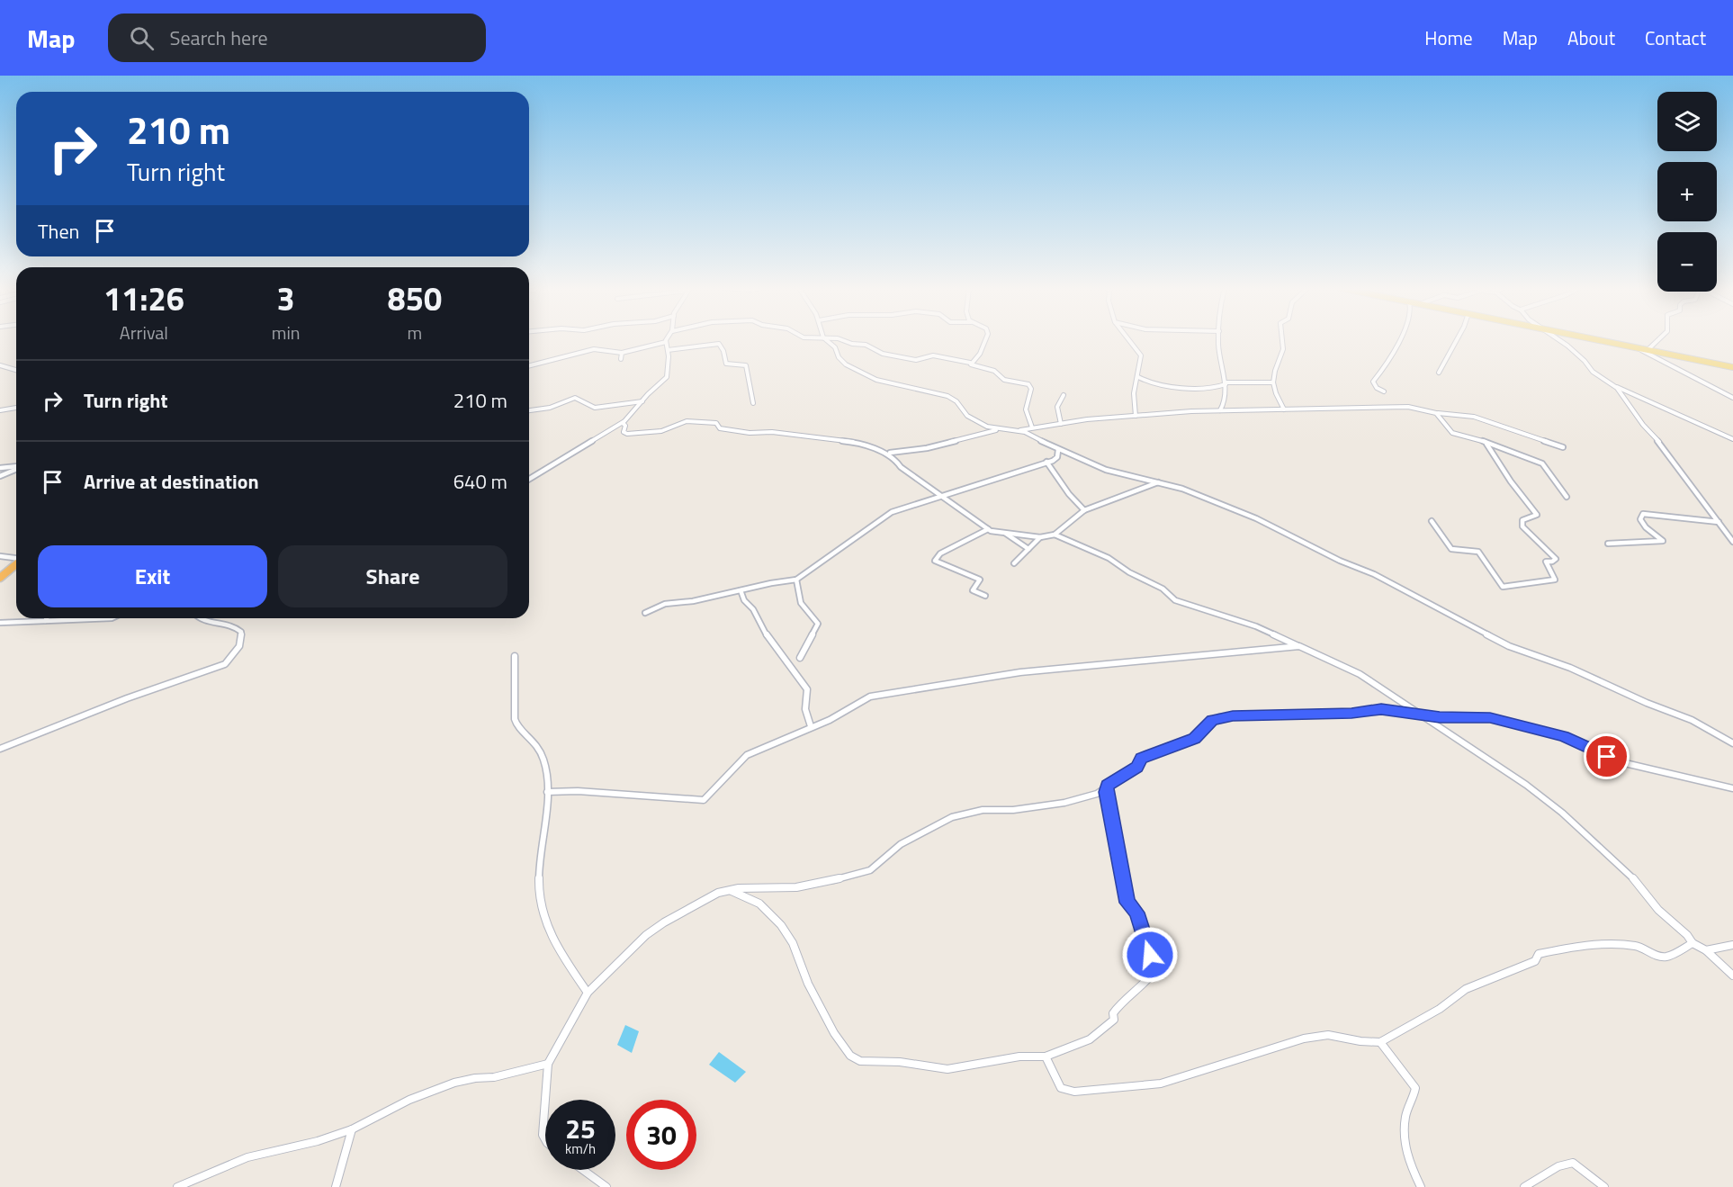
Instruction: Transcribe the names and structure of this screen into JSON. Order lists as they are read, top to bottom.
{
  "page": {
    "header": "Map",
    "search": "Search here",
    "nav": [
      "Home",
      "Map",
      "About",
      "Contact"
    ],
    "map_buttons": ["+", "−"],
    "turn": ["210 m", "Turn right"],
    "then": "Then",
    "eta": [
      "11:26",
      "Arrival",
      "3",
      "min",
      "850",
      "m"
    ],
    "list": [
      {
        "name": "Turn right",
        "value": "210 m"
      },
      {
        "name": "Arrive at destination",
        "value": "640 m"
      }
    ],
    "buttons": ["Exit", "Share"],
    "speed": "25 km/h",
    "limit": "30"
  }
}
